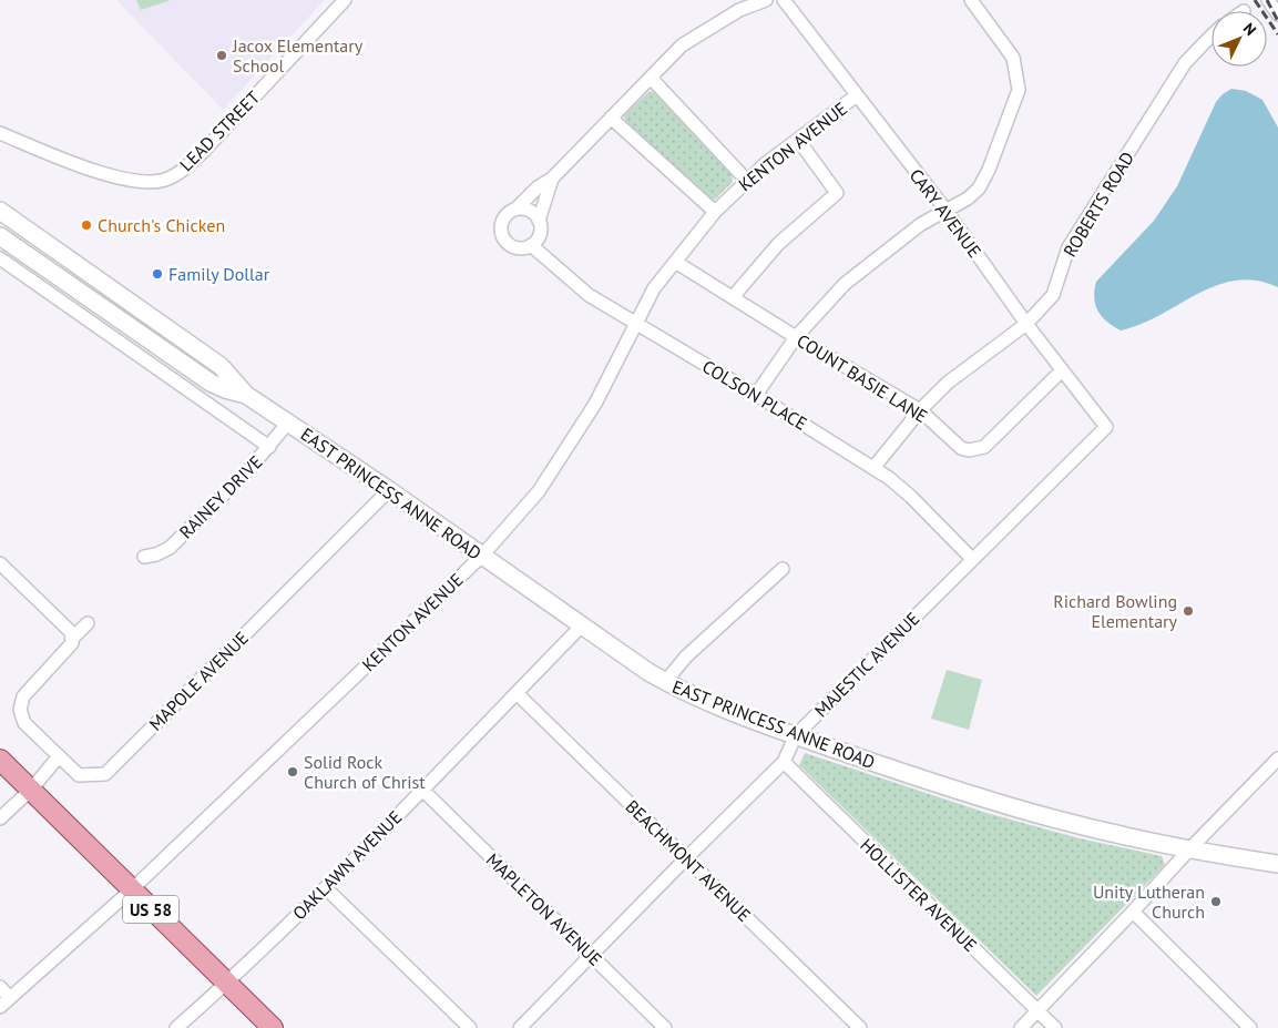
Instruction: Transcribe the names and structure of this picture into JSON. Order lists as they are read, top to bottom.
{
  "streets": {
    "main road": ["EAST PRINCESS ANNE ROAD", "US 58"],
    "street": [
      "LEAD STREET",
      "KENTON AVENUE",
      "ROBERTS ROAD",
      "CARY AVENUE",
      "COUNT BASIE LANE",
      "COLSON PLACE",
      "RAINEY DRIVE",
      "MAJESTIC AVENUE",
      "MAPOLE AVENUE",
      "BEACHMONT AVENUE",
      "OAKLAWN AVENUE",
      "HOLLISTER AVENUE",
      "MAPLETON AVENUE"
    ]
  },
  "crossings": [
    ["KENTON AVENUE", "CARY AVENUE"],
    ["KENTON AVENUE", "COUNT BASIE LANE"],
    ["KENTON AVENUE", "COLSON PLACE"],
    ["KENTON AVENUE", "EAST PRINCESS ANNE ROAD"],
    ["KENTON AVENUE", "US 58"],
    ["ROBERTS ROAD", "CARY AVENUE"],
    ["ROBERTS ROAD", "COUNT BASIE LANE"],
    ["ROBERTS ROAD", "COLSON PLACE"],
    ["CARY AVENUE", "COUNT BASIE LANE"],
    ["CARY AVENUE", "MAJESTIC AVENUE"],
    ["COLSON PLACE", "MAJESTIC AVENUE"],
    ["EAST PRINCESS ANNE ROAD", "RAINEY DRIVE"],
    ["EAST PRINCESS ANNE ROAD", "MAJESTIC AVENUE"],
    ["EAST PRINCESS ANNE ROAD", "MAPOLE AVENUE"],
    ["EAST PRINCESS ANNE ROAD", "OAKLAWN AVENUE"],
    ["MAJESTIC AVENUE", "BEACHMONT AVENUE"],
    ["MAJESTIC AVENUE", "HOLLISTER AVENUE"],
    ["MAJESTIC AVENUE", "MAPLETON AVENUE"],
    ["BEACHMONT AVENUE", "OAKLAWN AVENUE"],
    ["OAKLAWN AVENUE", "US 58"],
    ["OAKLAWN AVENUE", "MAPLETON AVENUE"]
  ],
  "places": [
    "Jacox Elementary School",
    "Church's Chicken",
    "Family Dollar",
    "Richard Bowling Elementary",
    "Solid Rock Church of Christ",
    "Unity Lutheran Church"
  ],
  "north": "top right"
}
